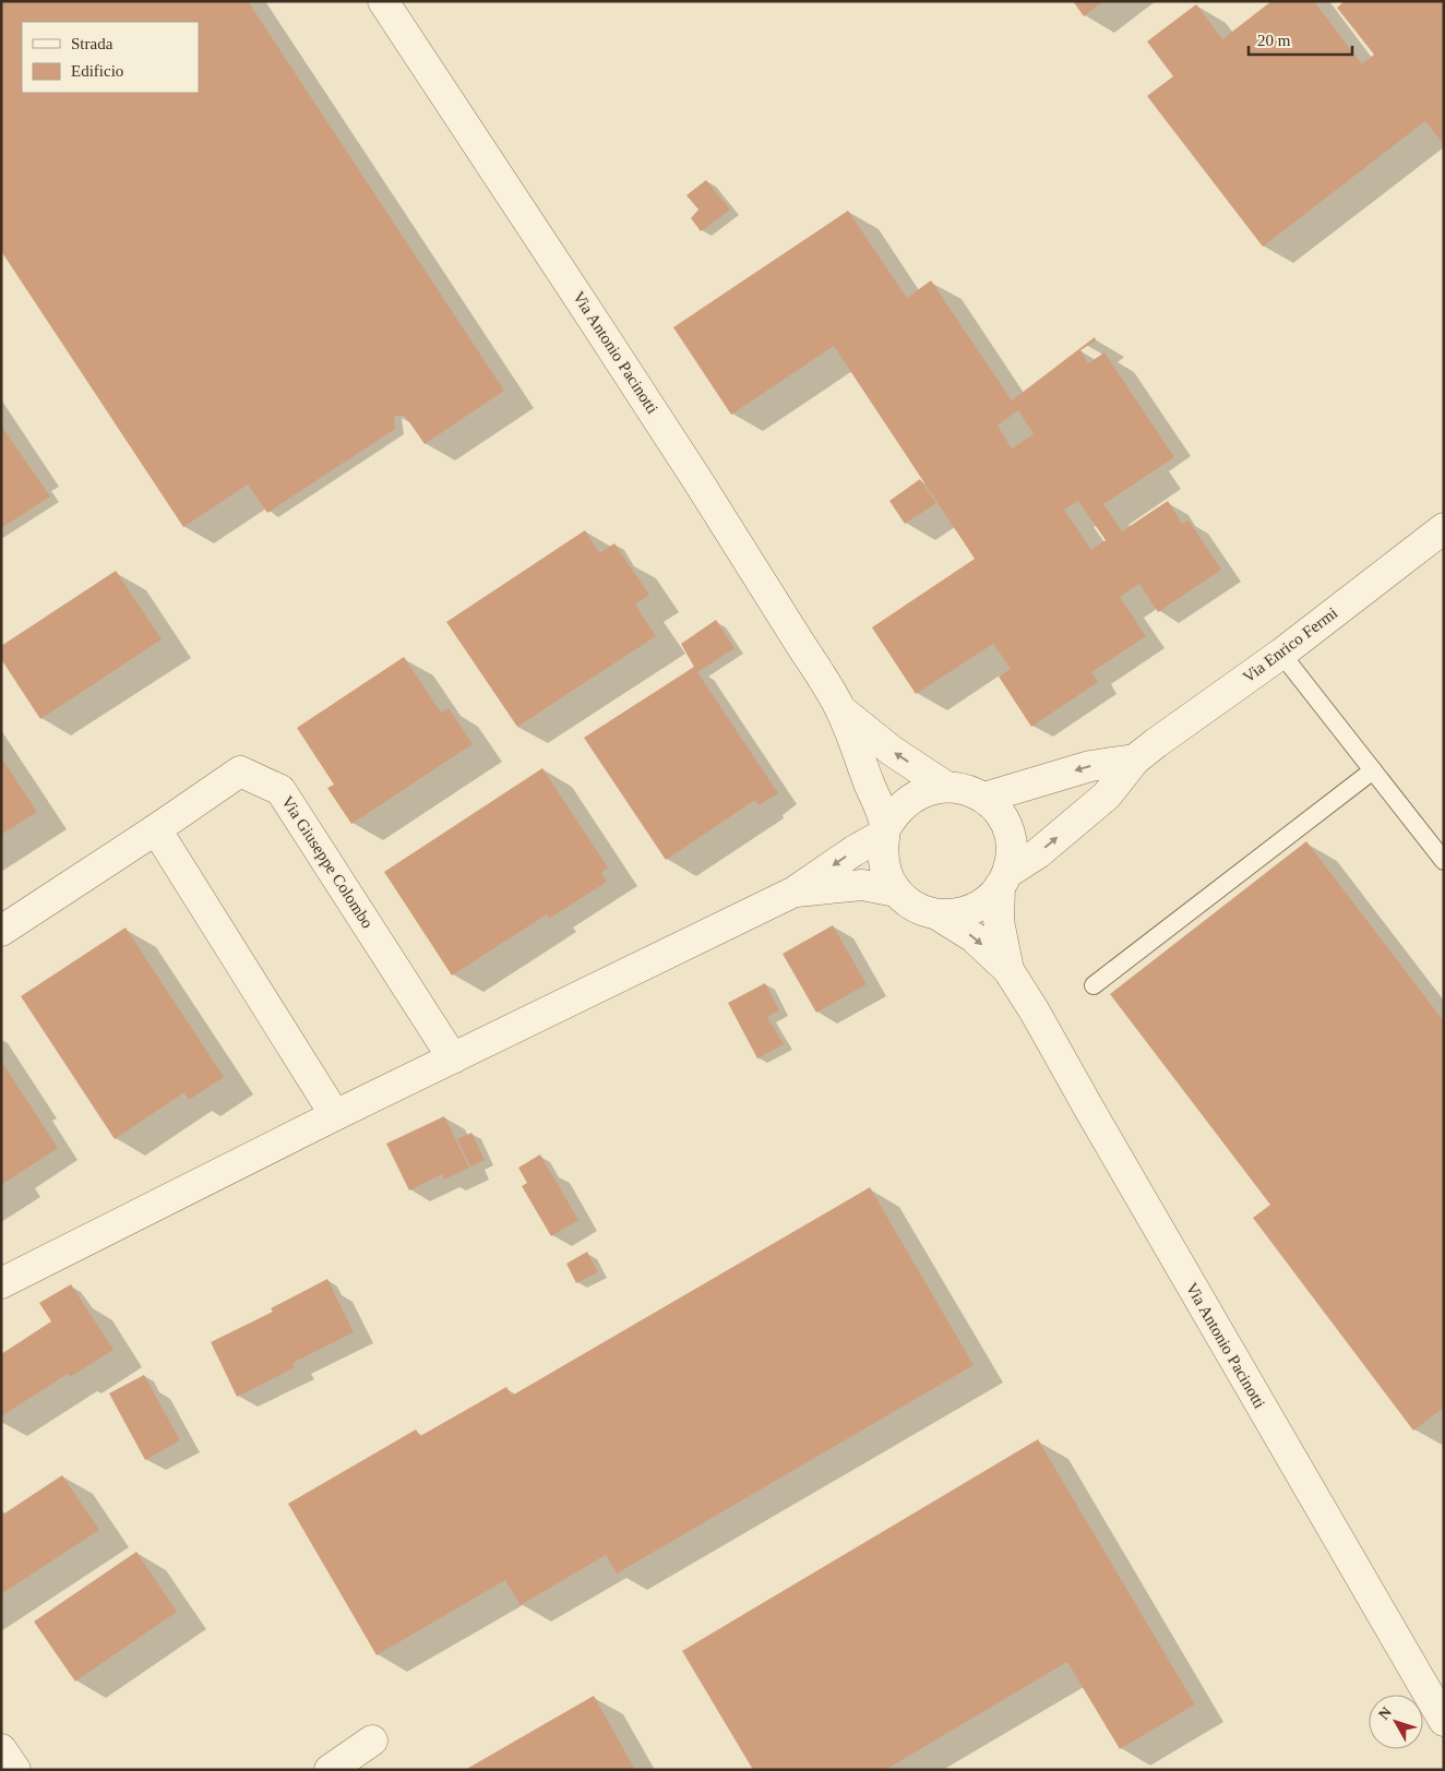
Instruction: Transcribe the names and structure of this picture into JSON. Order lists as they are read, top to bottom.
{
  "streets": {
    "street": ["Via Antonio Pacinotti", "Via Enrico Fermi", "Via Giuseppe Colombo"]
  },
  "legend": ["Strada", "Edificio"],
  "scale_bar": "20 m",
  "north": "top left"
}
